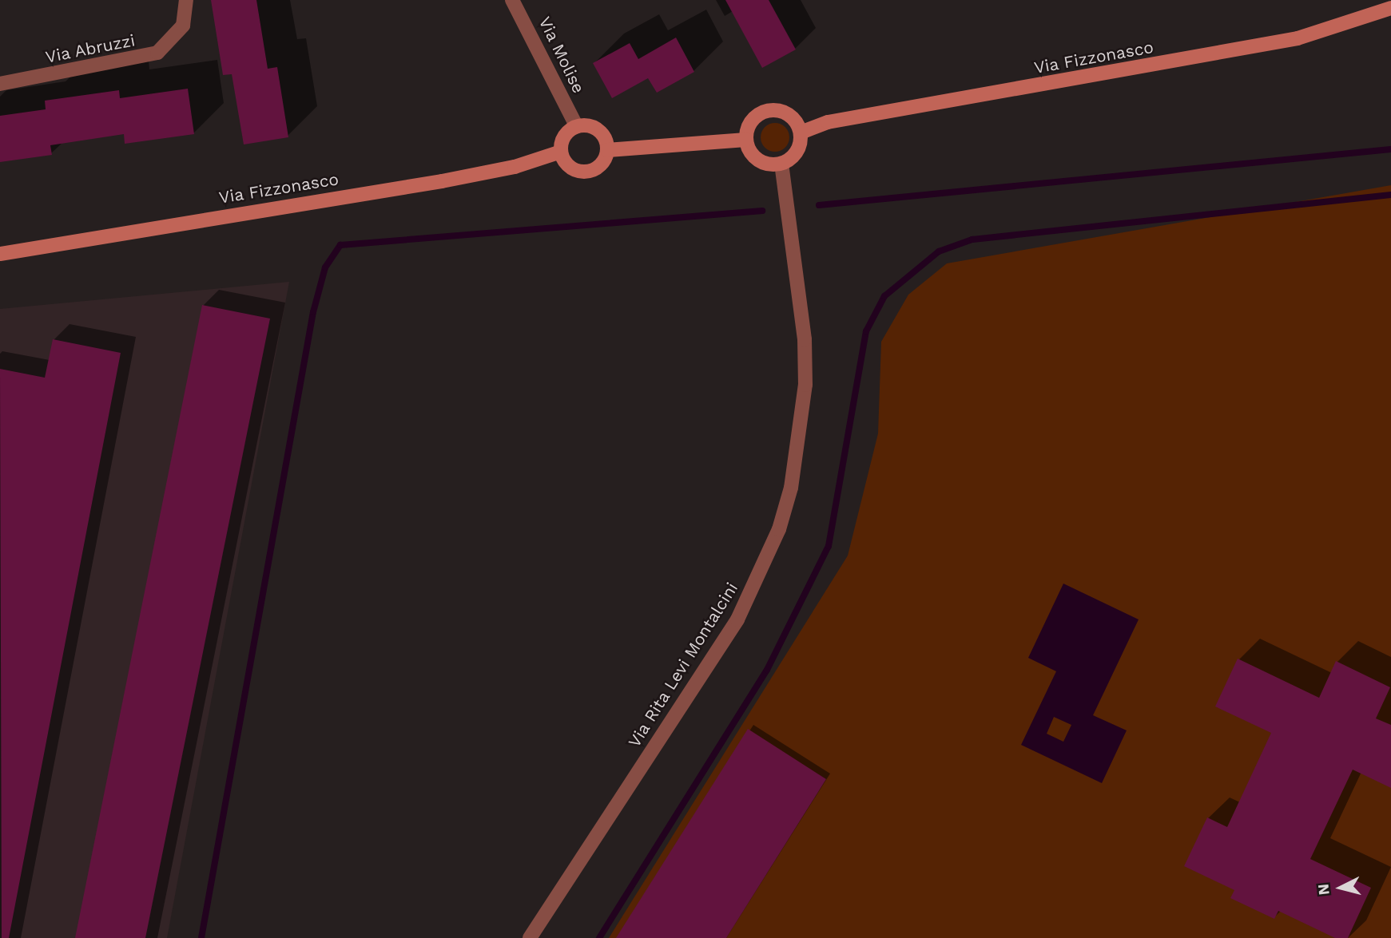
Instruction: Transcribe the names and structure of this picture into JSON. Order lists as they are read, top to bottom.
{
  "streets": {
    "main road": ["Via Fizzonasco"],
    "street": ["Via Abruzzi", "Via Molise", "Via Rita Levi Montalcini"]
  },
  "crossings": [
    ["Via Molise", "Via Fizzonasco"],
    ["Via Fizzonasco", "Via Rita Levi Montalcini"]
  ],
  "north": "left"
}
